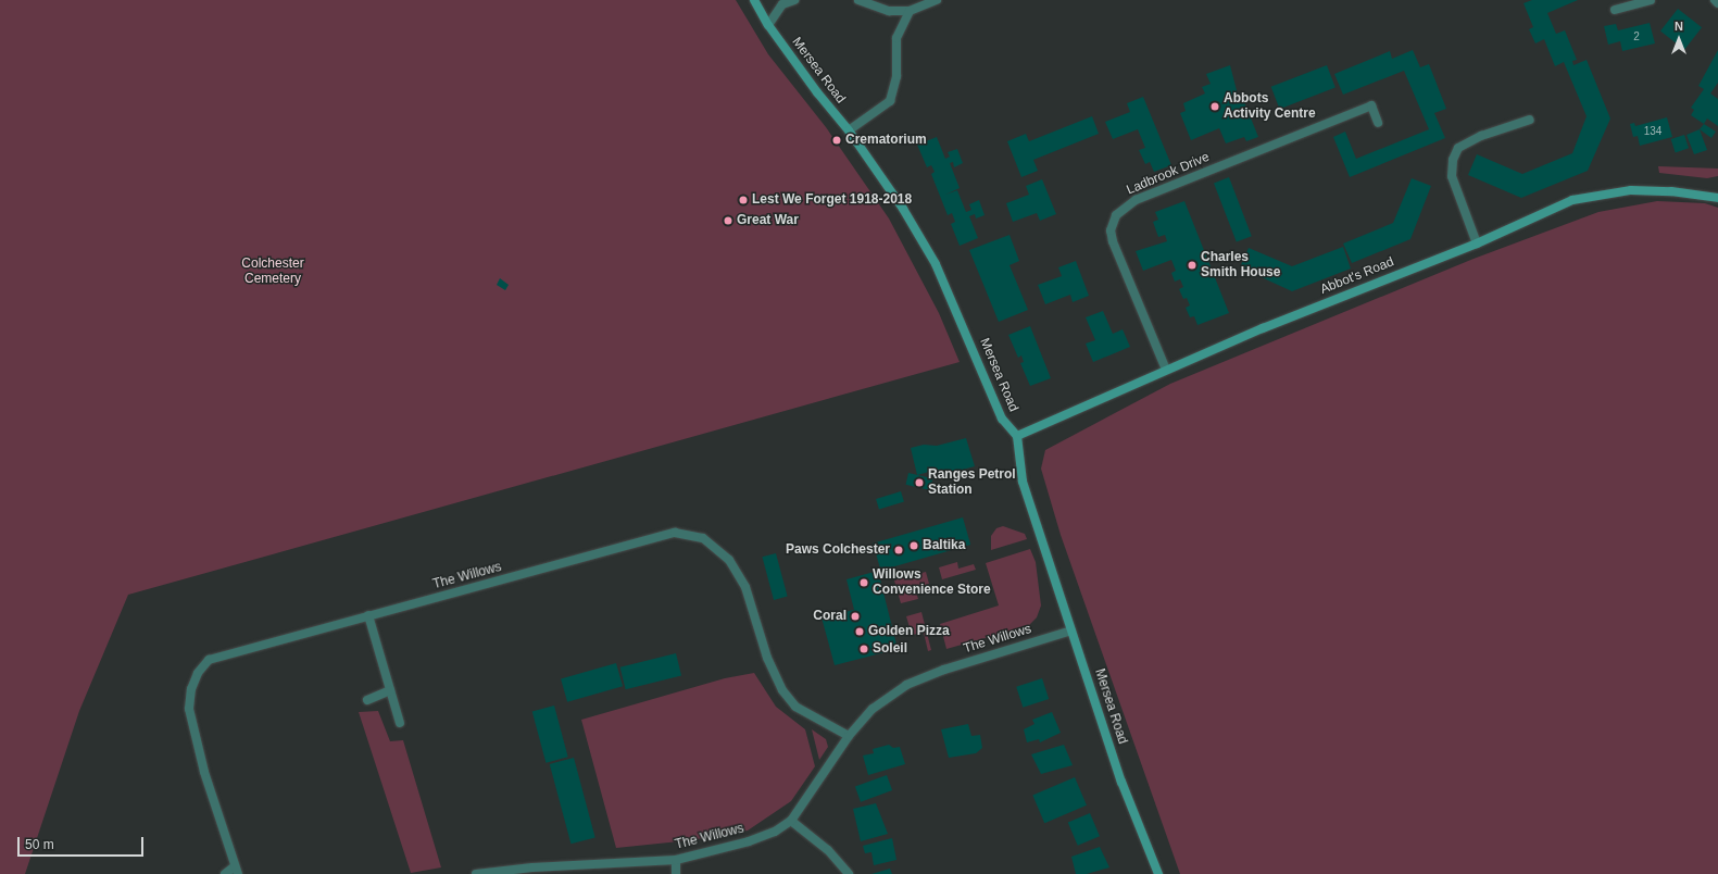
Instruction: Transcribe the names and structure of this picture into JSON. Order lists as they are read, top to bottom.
{
  "streets": {
    "main road": ["Mersea Road", "Abbot's Road"],
    "street": ["Ladbrook Drive", "The Willows"]
  },
  "crossings": [
    ["Mersea Road", "Abbot's Road"],
    ["Mersea Road", "The Willows"],
    ["Ladbrook Drive", "Abbot's Road"]
  ],
  "parks": ["Colchester Cemetery"],
  "places": [
    "Abbots Activity Centre",
    "Crematorium",
    "Lest We Forget 1918-2018",
    "Great War",
    "Charles Smith House",
    "Ranges Petrol Station",
    "Baltika",
    "Paws Colchester",
    "Willows Convenience Store",
    "Coral",
    "Golden Pizza",
    "Soleil"
  ],
  "house_numbers": ["2", "134"],
  "scale_bar": "50 m",
  "north": "top"
}
